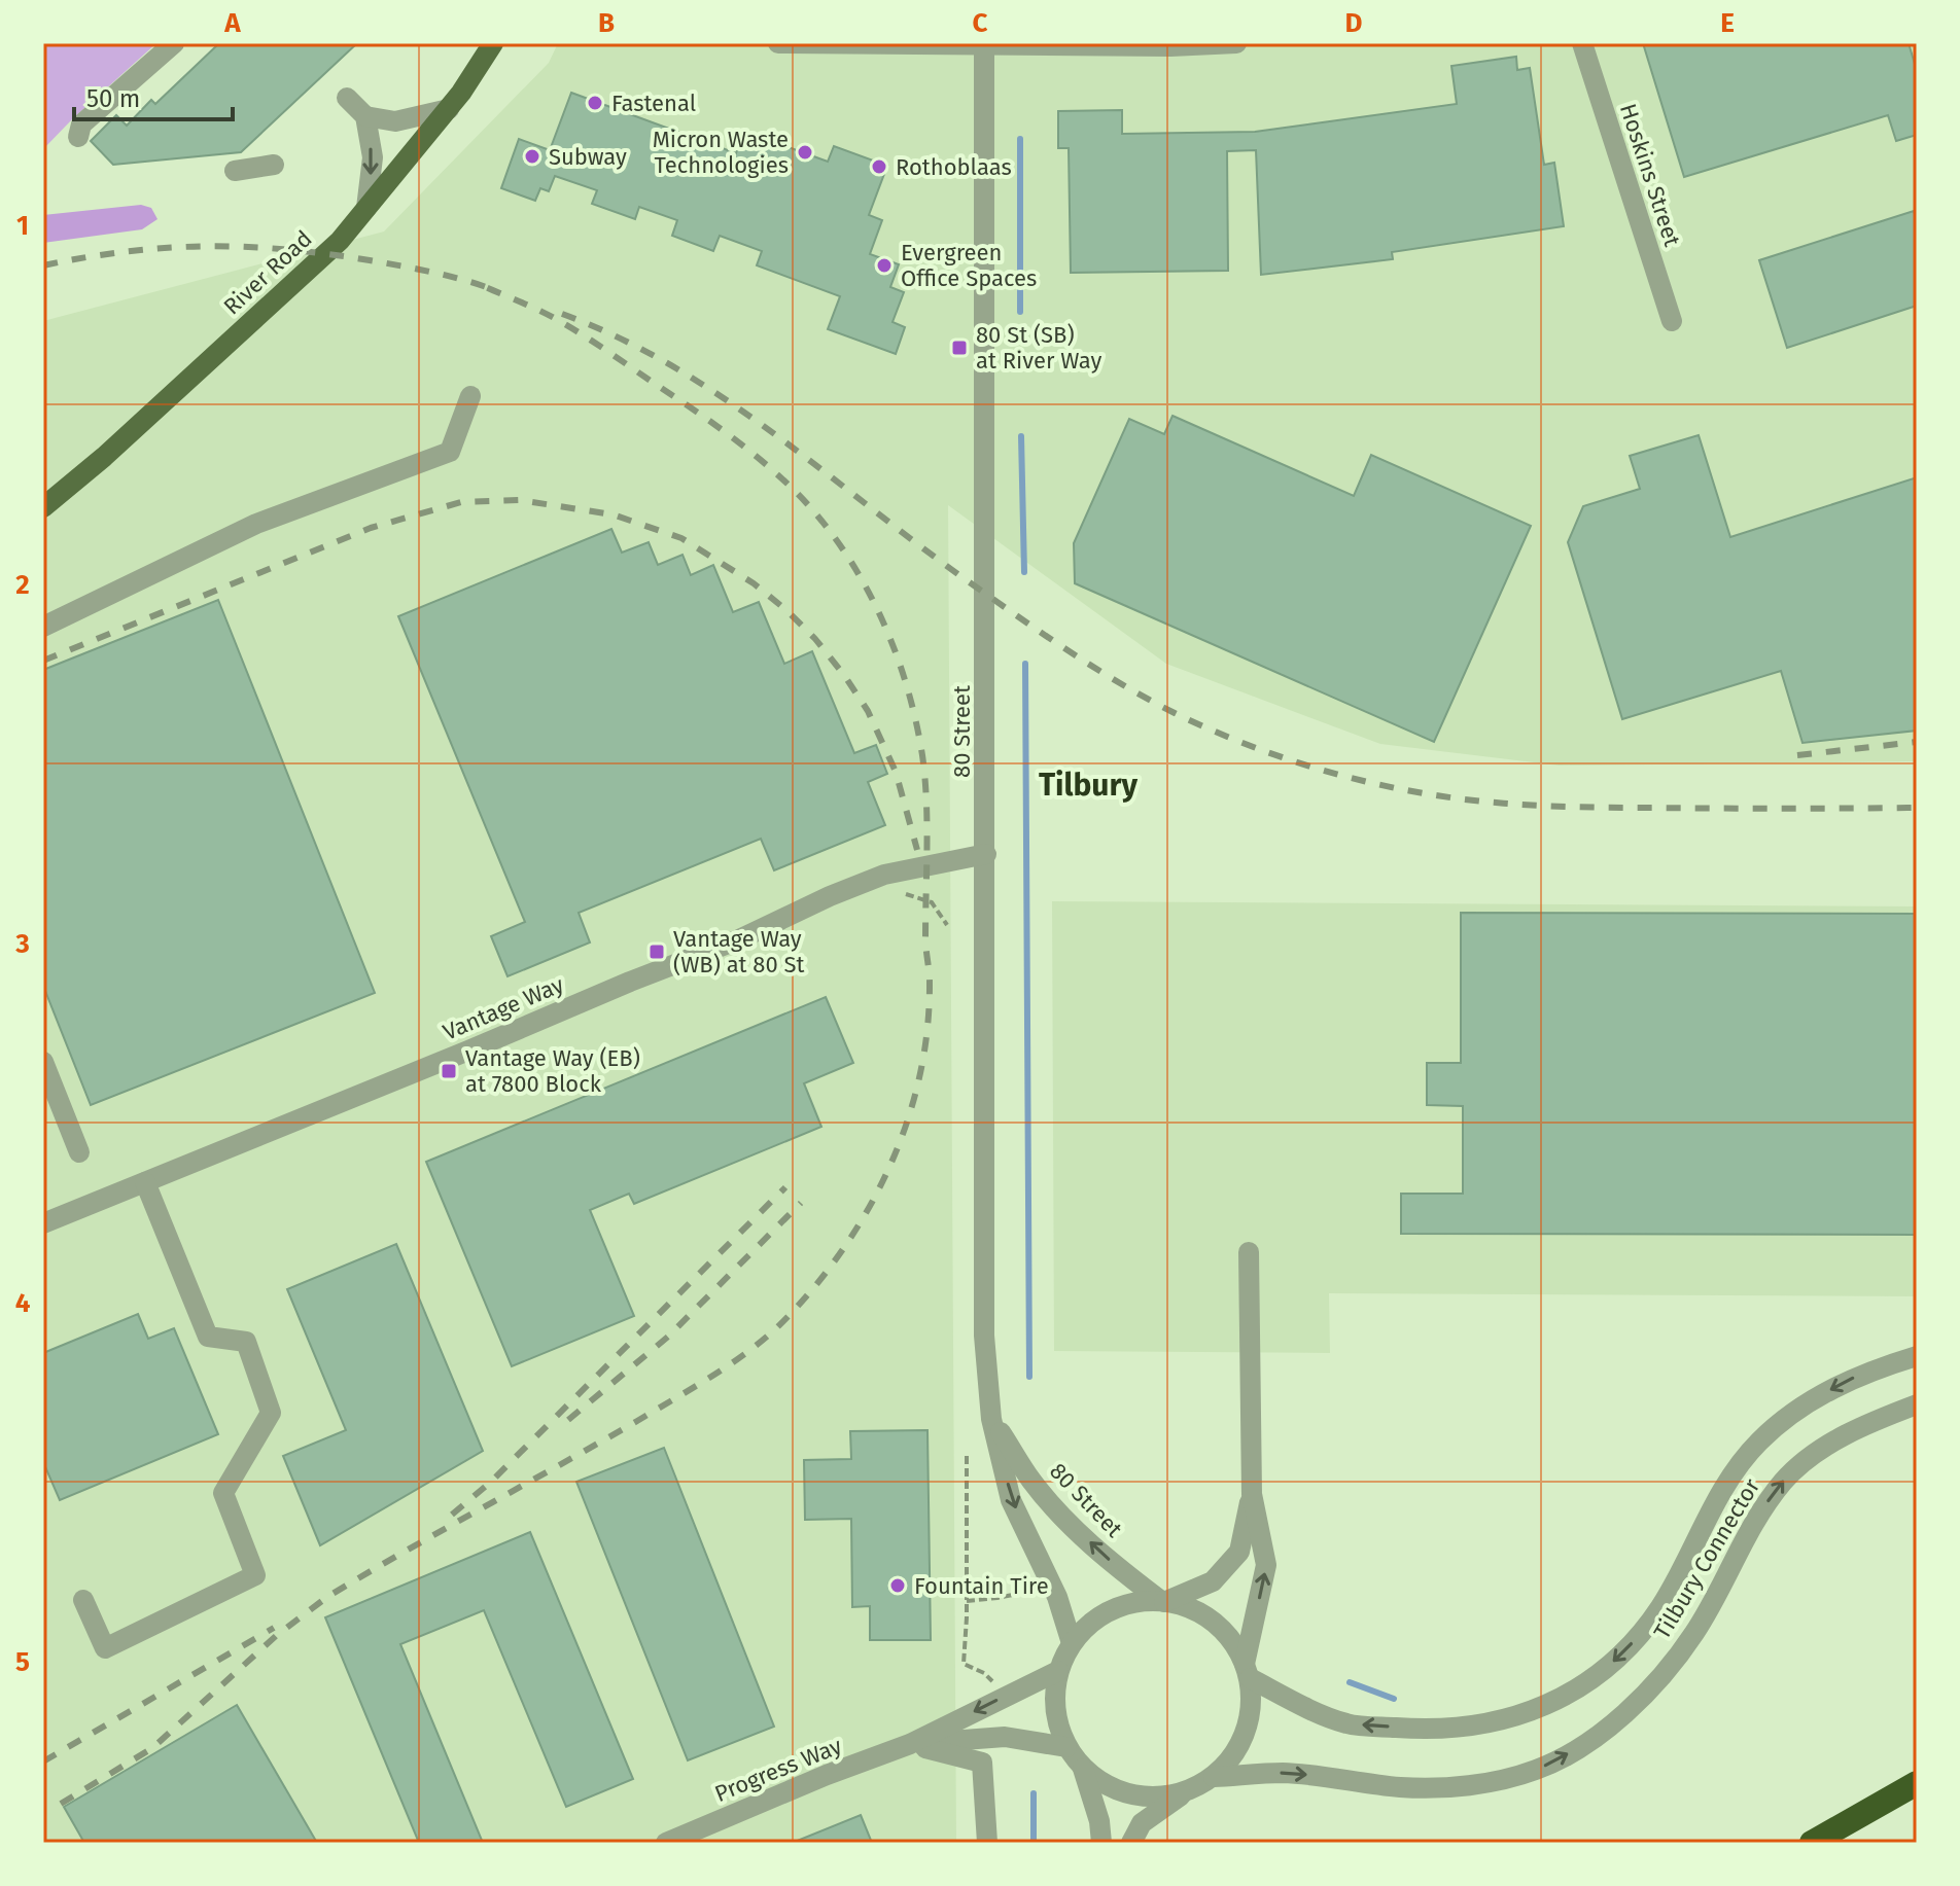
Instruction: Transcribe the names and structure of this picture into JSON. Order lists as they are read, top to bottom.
{
  "streets": {
    "main road": ["River Road"],
    "street": [
      "Hoskins Street",
      "80 Street",
      "Vantage Way",
      "Tilbury Connector",
      "Progress Way"
    ]
  },
  "crossings": [
    ["80 Street", "Vantage Way"],
    ["80 Street", "Tilbury Connector"],
    ["80 Street", "Progress Way"],
    ["Tilbury Connector", "Progress Way"]
  ],
  "districts": ["Tilbury"],
  "places": {
    "other": [
      "Fastenal",
      "Micron Waste Technologies",
      "Subway",
      "Rothoblaas",
      "Evergreen Office Spaces",
      "Fountain Tire"
    ],
    "transit": ["80 St (SB) at River Way", "Vantage Way (WB) at 80 St", "Vantage Way (EB) at 7800 Block"]
  },
  "scale_bar": "50 m",
  "grid": {
    "columns": [
      "A",
      "B",
      "C",
      "D",
      "E"
    ],
    "rows": [
      "1",
      "2",
      "3",
      "4",
      "5"
    ]
  }
}
